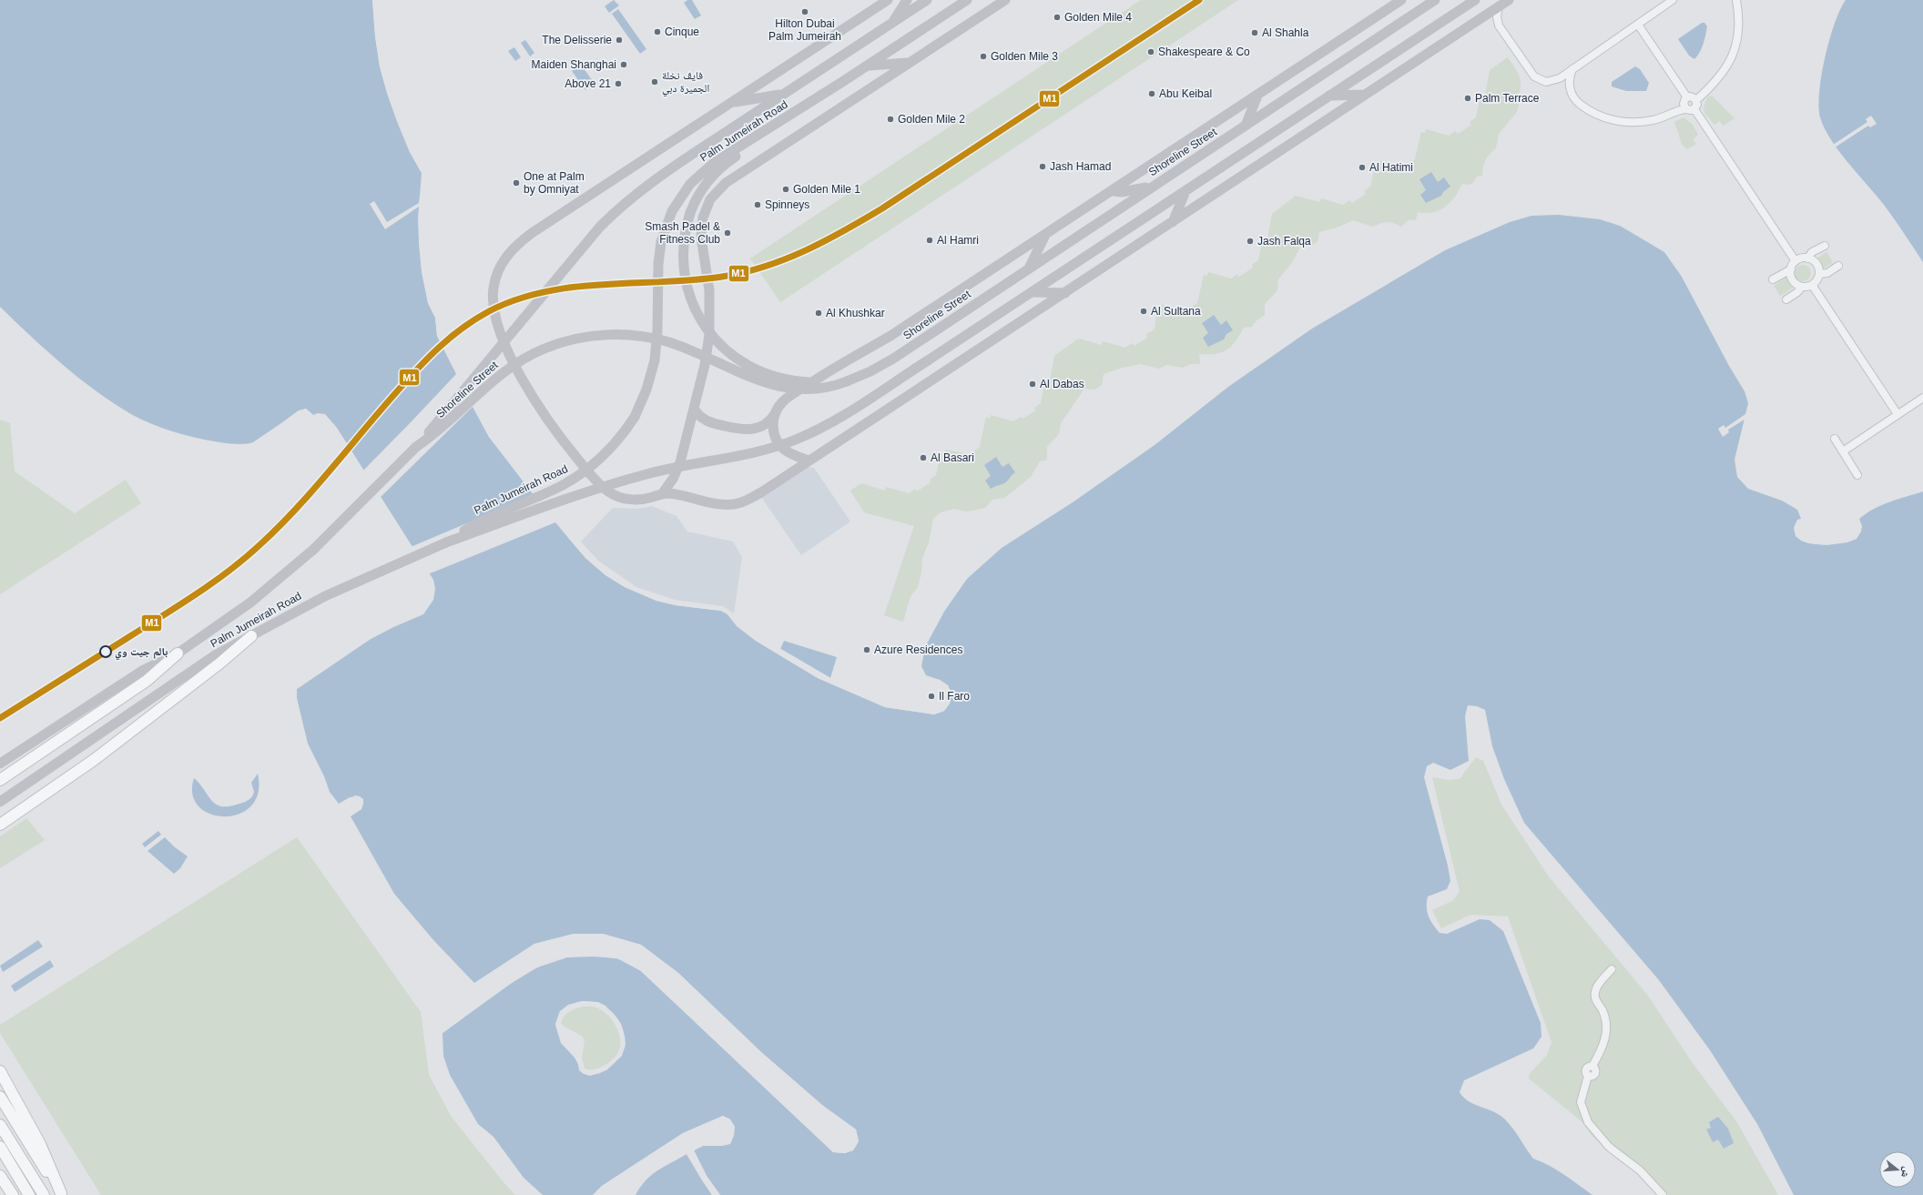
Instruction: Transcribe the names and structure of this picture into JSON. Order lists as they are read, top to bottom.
{
  "streets": {
    "main road": ["Palm Jumeirah Road", "Shoreline Street"]
  },
  "crossings": [
    ["Palm Jumeirah Road", "Shoreline Street"]
  ],
  "places": [
    "Hilton Dubai Palm Jumeirah",
    "Golden Mile 4",
    "Cinque",
    "Al Shahla",
    "The Delisserie",
    "Shakespeare & Co",
    "Golden Mile 3",
    "Maiden Shanghai",
    "فايڤ نخلة الجميرة دبي",
    "Above 21",
    "Abu Keibal",
    "Palm Terrace",
    "Golden Mile 2",
    "Jash Hamad",
    "Al Hatimi",
    "One at Palm by Omniyat",
    "Golden Mile 1",
    "Spinneys",
    "Smash Padel & Fitness Club",
    "Al Hamri",
    "Jash Falqa",
    "Al Sultana",
    "Al Khushkar",
    "Al Dabas",
    "Al Basari",
    "Azure Residences",
    "بالم جيت وي",
    "Il Faro"
  ],
  "lines": ["transit line M1"],
  "north": "right"
}
